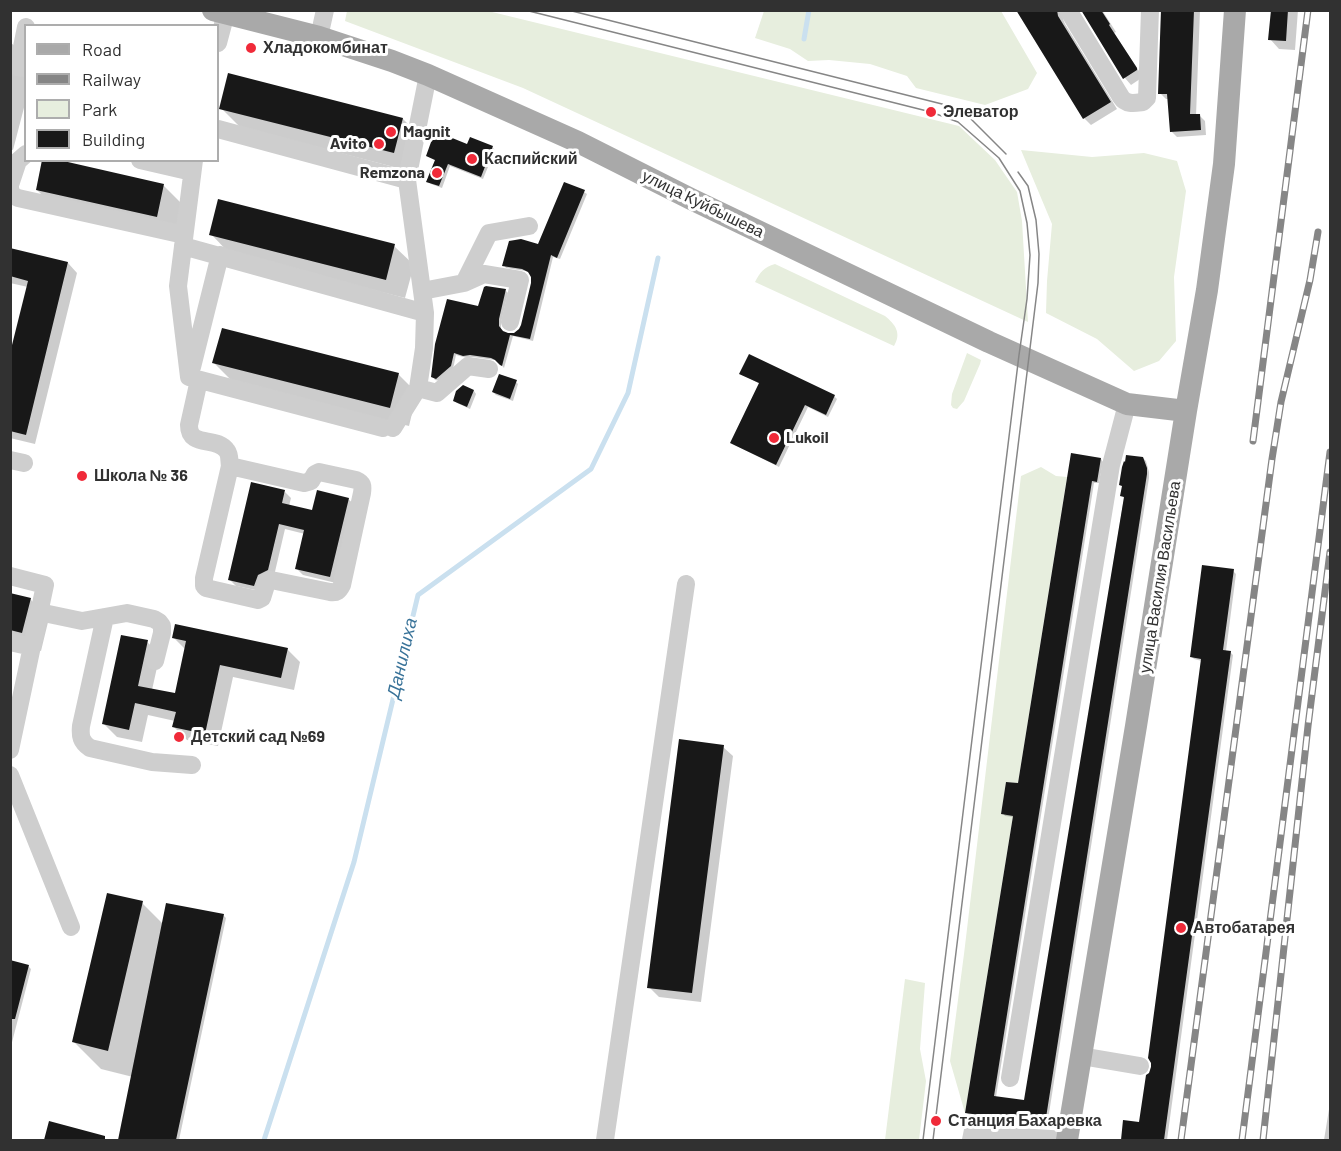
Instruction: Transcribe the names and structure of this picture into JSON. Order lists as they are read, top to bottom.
{
  "streets": {
    "main road": ["улица Куйбышева", "улица Василия Васильева"]
  },
  "crossings": [
    ["улица Куйбышева", "улица Василия Васильева"]
  ],
  "water": ["Данилиха"],
  "places": [
    "Хладокомбинат",
    "Элеватор",
    "Magnit",
    "Avito",
    "Каспийский",
    "Remzona",
    "Lukoil",
    "Школа № 36",
    "Детский сад №69",
    "Автобатарея",
    "Станция Бахаревка"
  ],
  "legend": [
    "Road",
    "Railway",
    "Park",
    "Building"
  ]
}
